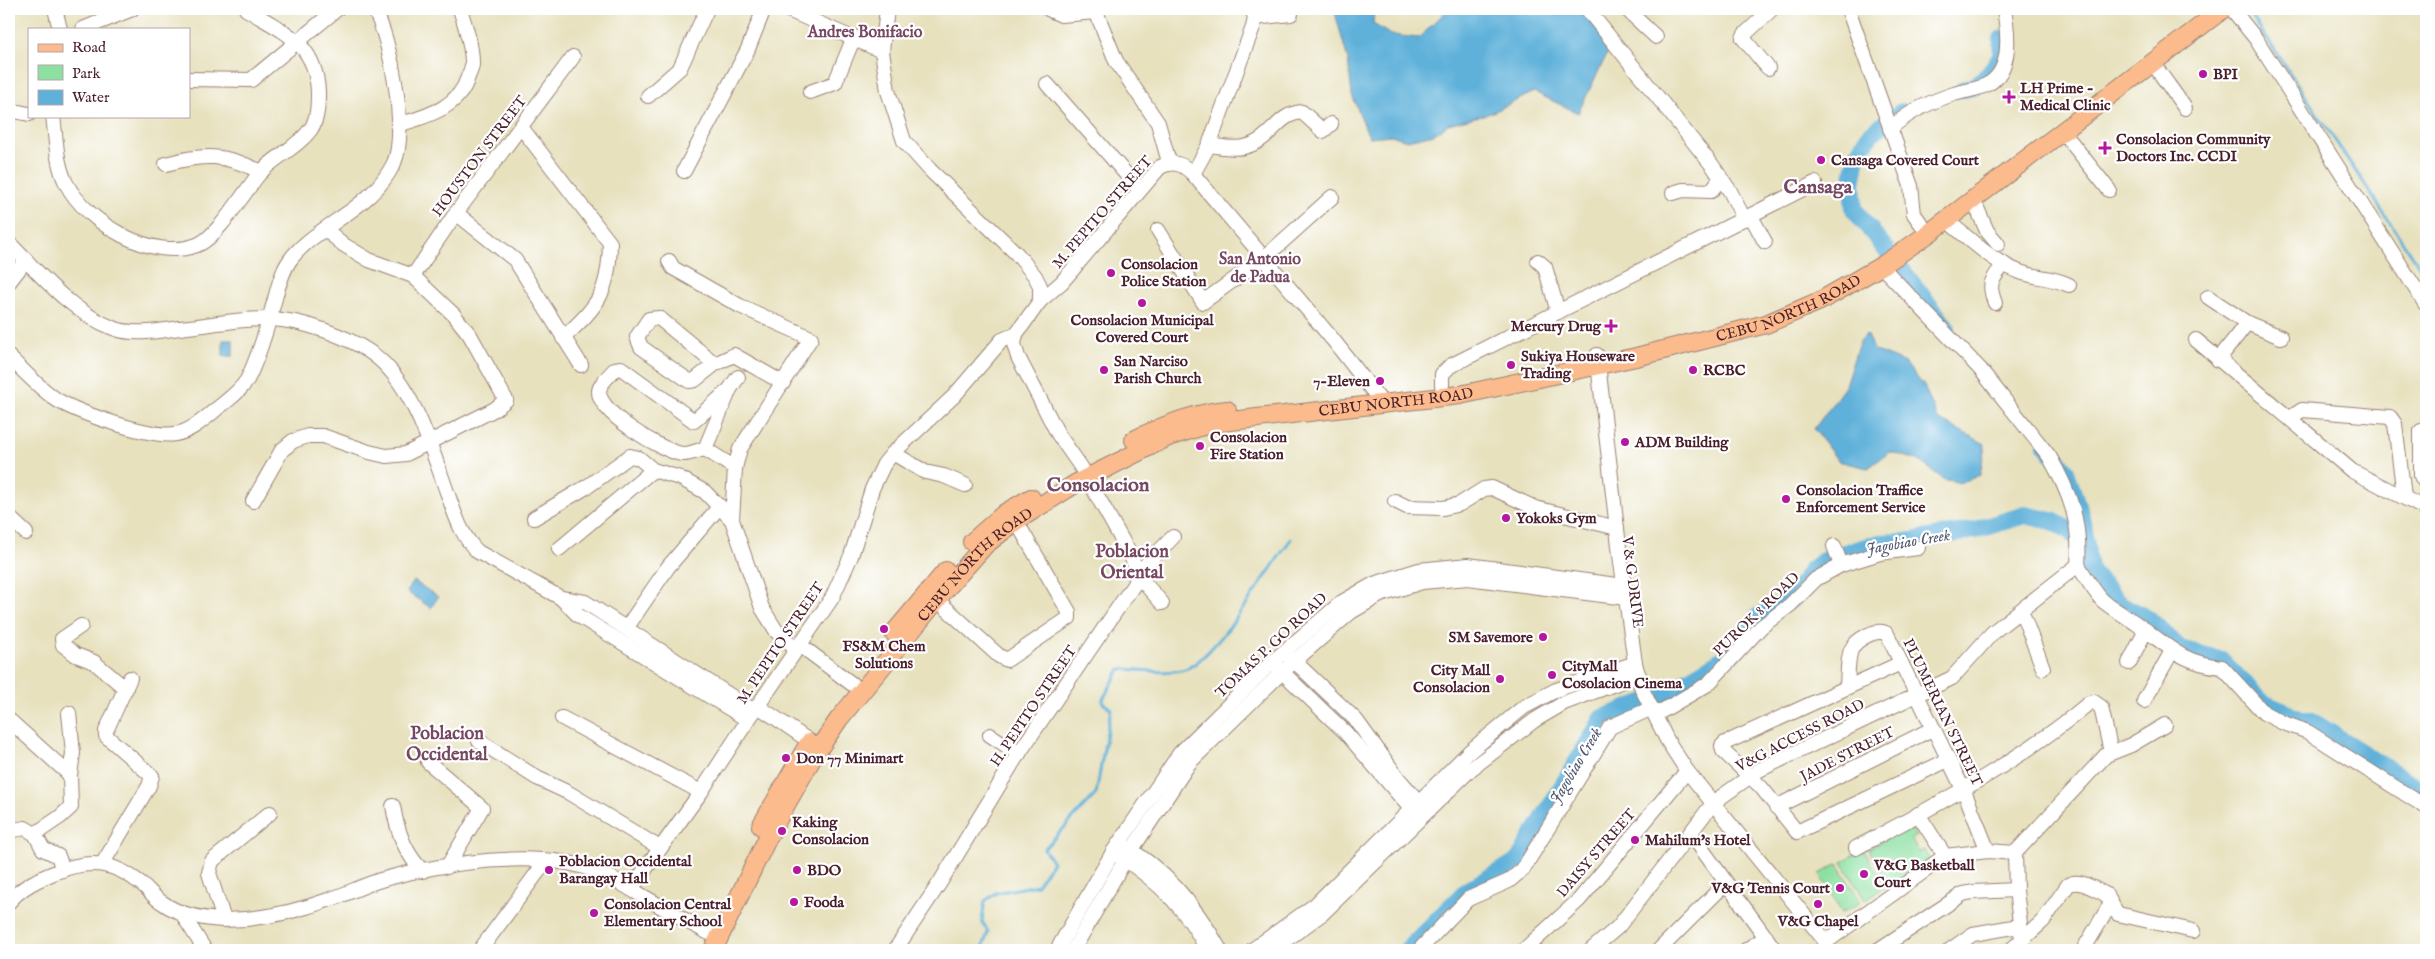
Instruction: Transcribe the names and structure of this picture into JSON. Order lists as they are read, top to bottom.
{
  "streets": {
    "main road": ["CEBU NORTH ROAD"],
    "street": [
      "HOUSTON STREET",
      "M. PEPITO STREET",
      "V & G DRIVE",
      "PUROK 8 ROAD",
      "TOMAS P. GO ROAD",
      "H. PEPITO STREET",
      "PLUMERIAN STREET",
      "V&G ACCESS ROAD",
      "JADE STREET",
      "DAISY STREET"
    ]
  },
  "crossings": [
    ["M. PEPITO STREET", "CEBU NORTH ROAD"],
    ["CEBU NORTH ROAD", "V & G DRIVE"],
    ["V & G DRIVE", "PUROK 8 ROAD"],
    ["V & G DRIVE", "TOMAS P. GO ROAD"],
    ["V & G DRIVE", "V&G ACCESS ROAD"],
    ["V & G DRIVE", "DAISY STREET"],
    ["PLUMERIAN STREET", "V&G ACCESS ROAD"],
    ["PLUMERIAN STREET", "JADE STREET"]
  ],
  "districts": [
    "Andres Bonifacio",
    "Cansaga",
    "San Antonio de Padua",
    "Consolacion",
    "Poblacion Oriental",
    "Poblacion Occidental"
  ],
  "water": ["Jagobiao Creek"],
  "places": {
    "other": [
      "BPI",
      "Cansaga Covered Court",
      "Consolacion Police Station",
      "Consolacion Municipal Covered Court",
      "Sukiya Houseware Trading",
      "San Narciso Parish Church",
      "RCBC",
      "7-Eleven",
      "ADM Building",
      "Consolacion Fire Station",
      "Consolacion Traffice Enforcement Service",
      "Yokoks Gym",
      "FS&M Chem Solutions",
      "SM Savemore",
      "CityMall Cosolacion Cinema",
      "City Mall Consolacion",
      "Don 77 Minimart",
      "Kaking Consolacion",
      "Mahilum's Hotel",
      "Poblacion Occidental Barangay Hall",
      "BDO",
      "V&G Basketball Court",
      "V&G Tennis Court",
      "Fooda",
      "V&G Chapel",
      "Consolacion Central Elementary School"
    ],
    "health": ["LH Prime - Medical Clinic", "Consolacion Community Doctors Inc. CCDI", "Mercury Drug"]
  },
  "legend": ["Road", "Park", "Water"]
}
